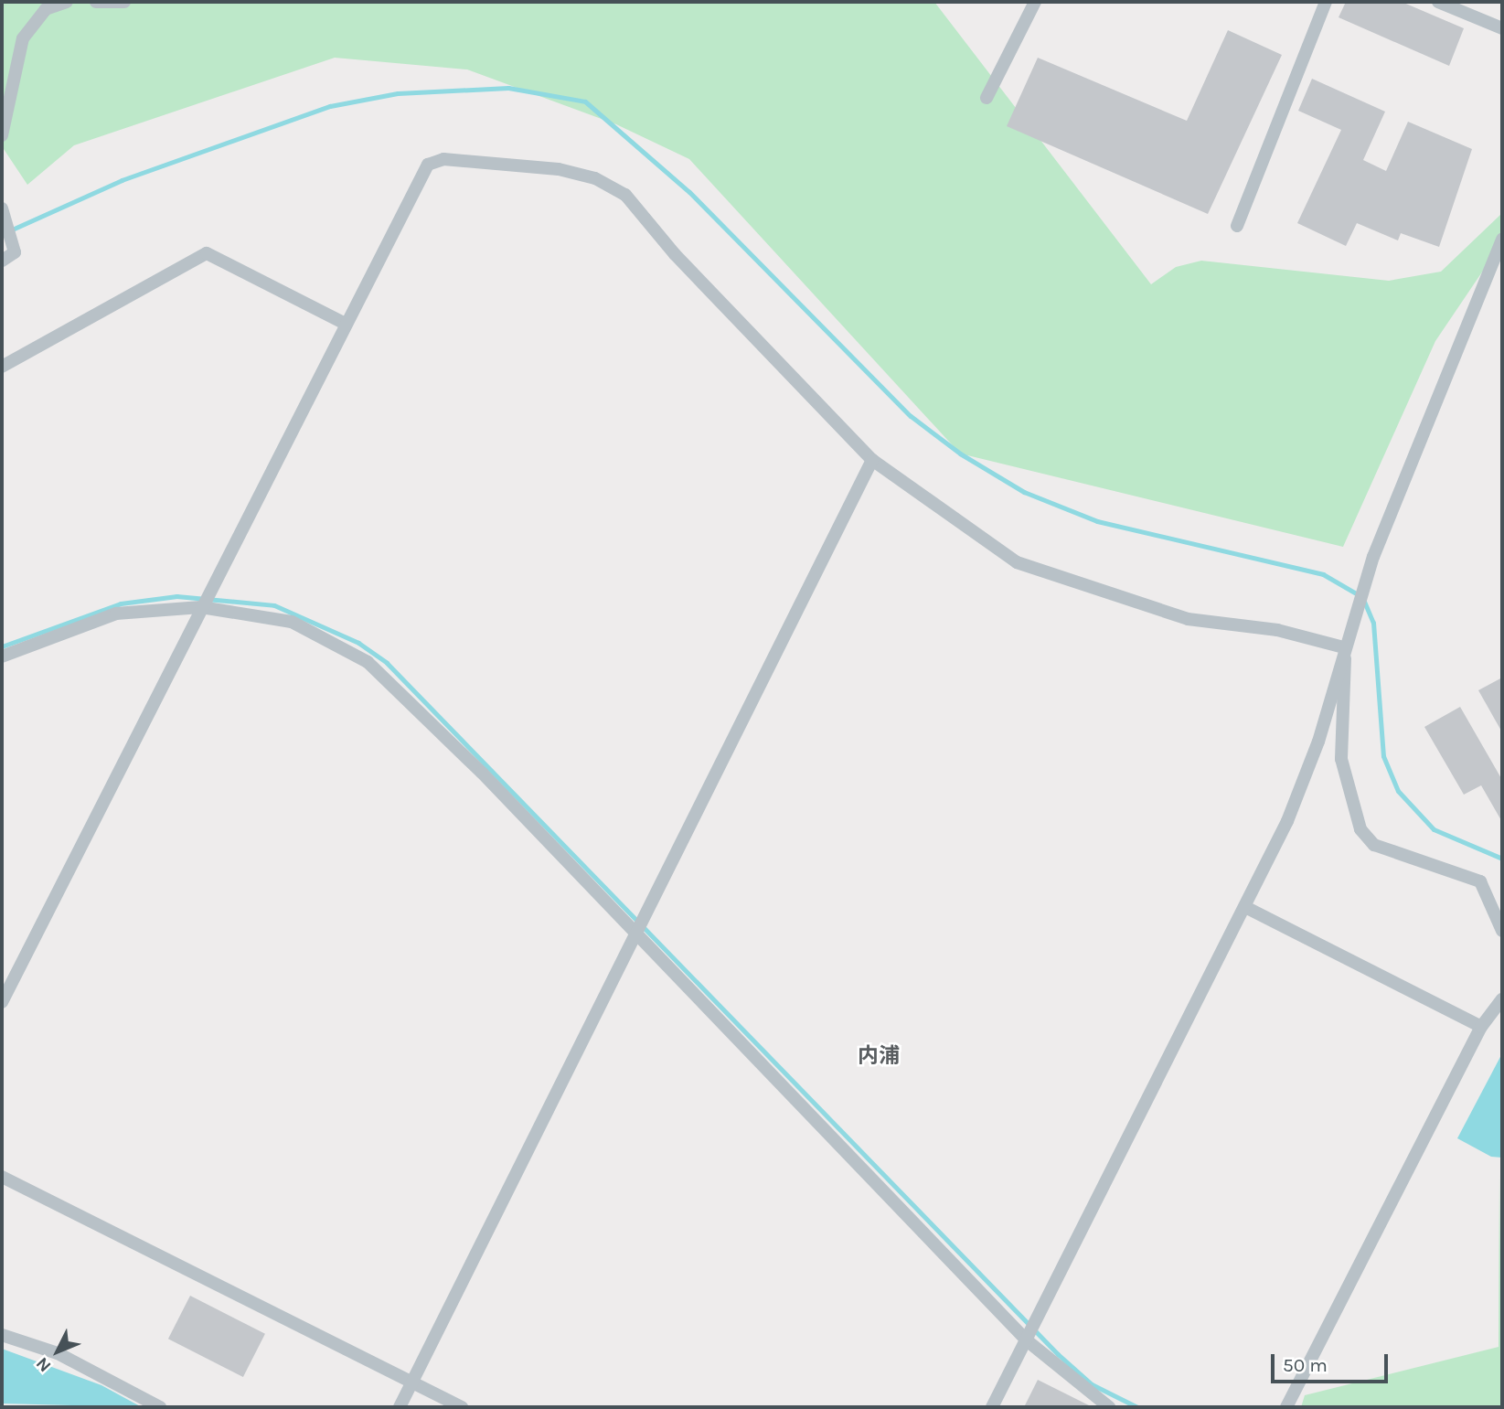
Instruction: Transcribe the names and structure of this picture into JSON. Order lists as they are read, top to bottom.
{
  "districts": ["内浦"],
  "scale_bar": "50 m",
  "north": "bottom left"
}
